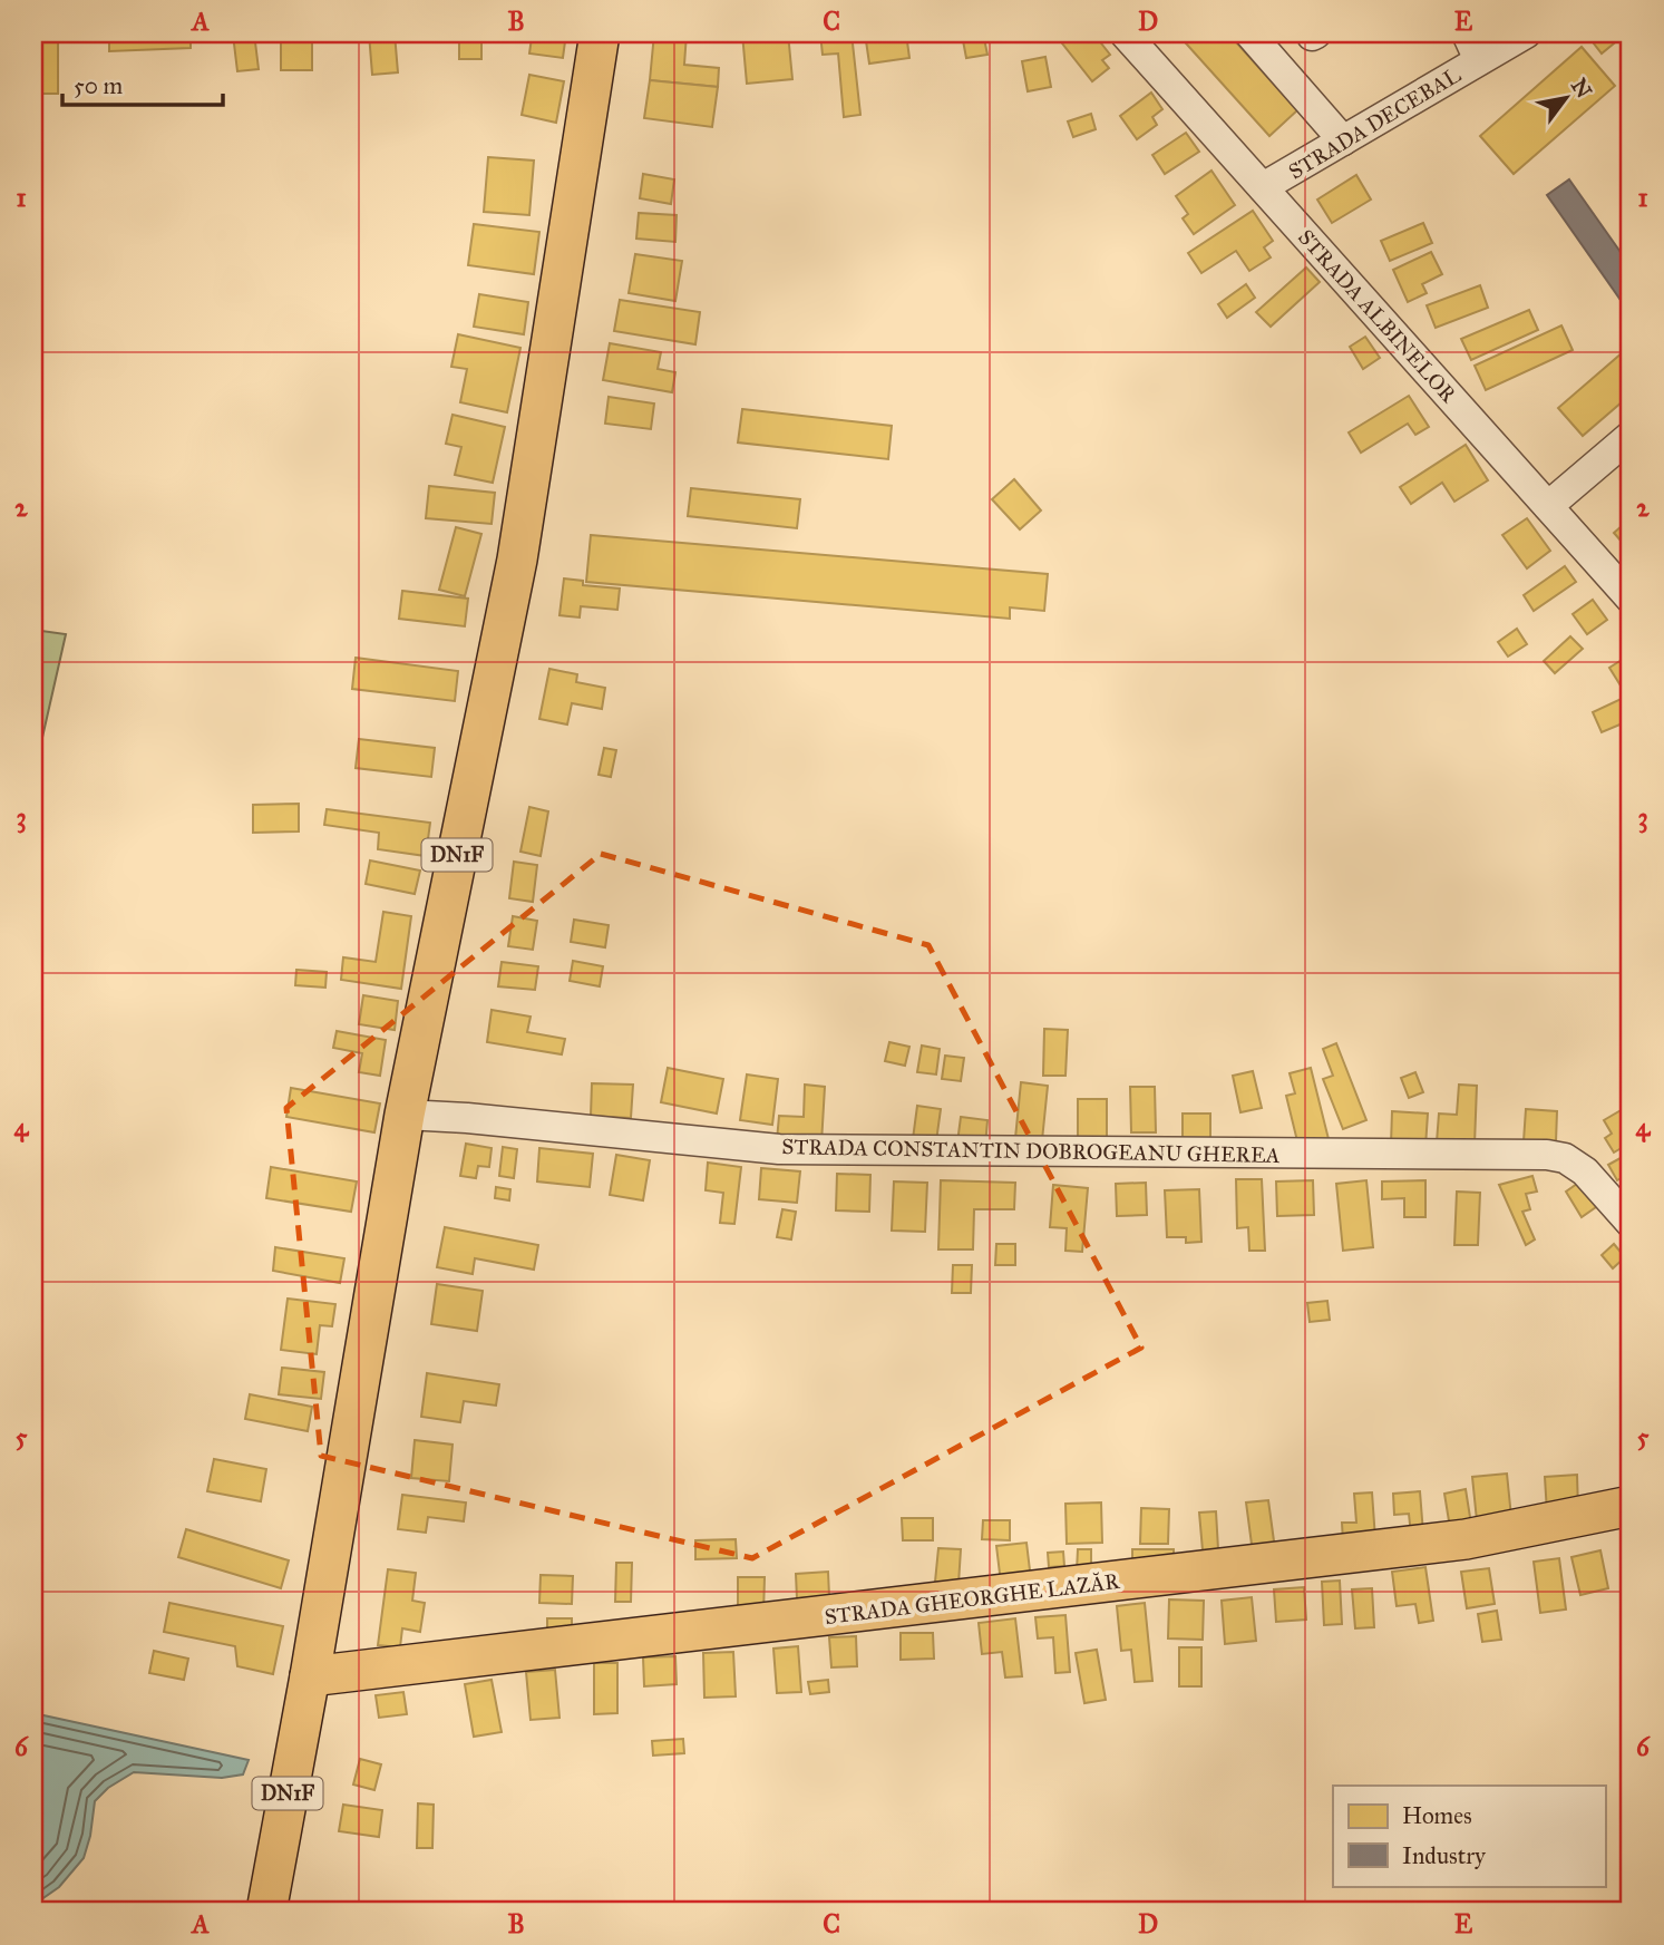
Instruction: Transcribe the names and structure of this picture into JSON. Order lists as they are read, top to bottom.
{
  "streets": {
    "main road": ["DN1F", "STRADA GHEORGHE LAZĂR"],
    "street": ["STRADA DECEBAL", "STRADA ALBINELOR", "STRADA CONSTANTIN DOBROGEANU GHEREA"]
  },
  "crossings": [
    ["STRADA DECEBAL", "STRADA ALBINELOR"],
    ["DN1F", "STRADA CONSTANTIN DOBROGEANU GHEREA"],
    ["DN1F", "STRADA GHEORGHE LAZĂR"]
  ],
  "legend": ["Homes", "Industry"],
  "scale_bar": "50 m",
  "north": "top right",
  "grid": {
    "columns": [
      "A",
      "B",
      "C",
      "D",
      "E"
    ],
    "rows": [
      "1",
      "2",
      "3",
      "4",
      "5",
      "6"
    ]
  }
}
